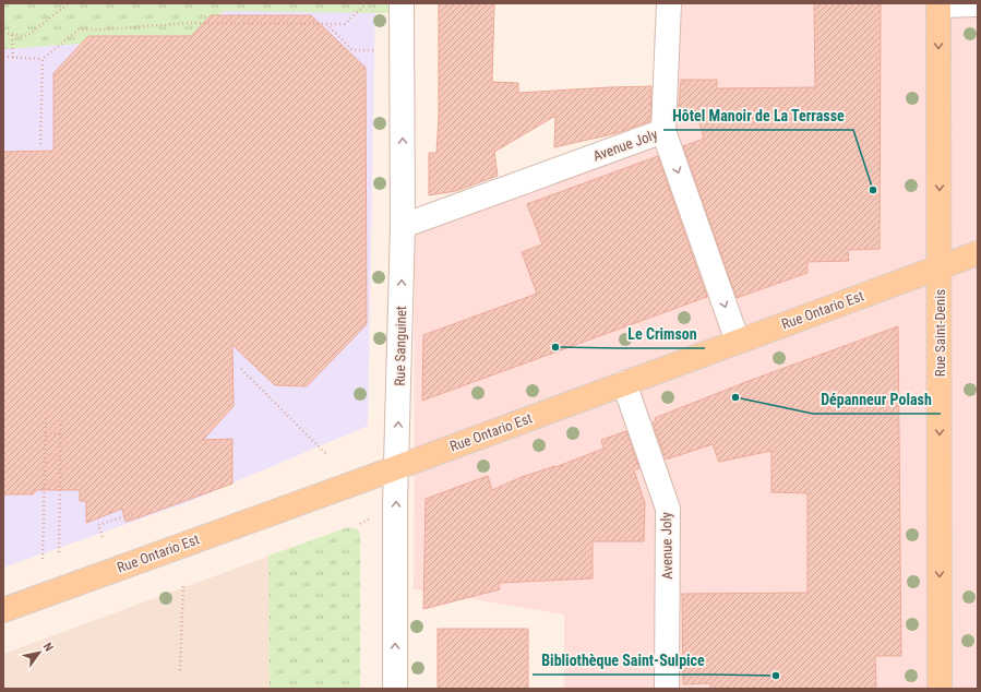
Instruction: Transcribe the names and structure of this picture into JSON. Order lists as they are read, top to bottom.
{
  "streets": {
    "main road": ["Rue Ontario Est", "Rue Saint-Denis"],
    "street": ["Avenue Joly", "Rue Sanguinet"]
  },
  "crossings": [
    ["Avenue Joly", "Rue Ontario Est"],
    ["Avenue Joly", "Rue Sanguinet"],
    ["Rue Ontario Est", "Rue Saint-Denis"],
    ["Rue Ontario Est", "Rue Sanguinet"]
  ],
  "one_way": ["Rue Saint-Denis", "Rue Sanguinet"],
  "places": [
    "Hôtel Manoir de La Terrasse",
    "Le Crimson",
    "Dépanneur Polash",
    "Bibliothèque Saint-Sulpice"
  ],
  "north": "top right"
}
